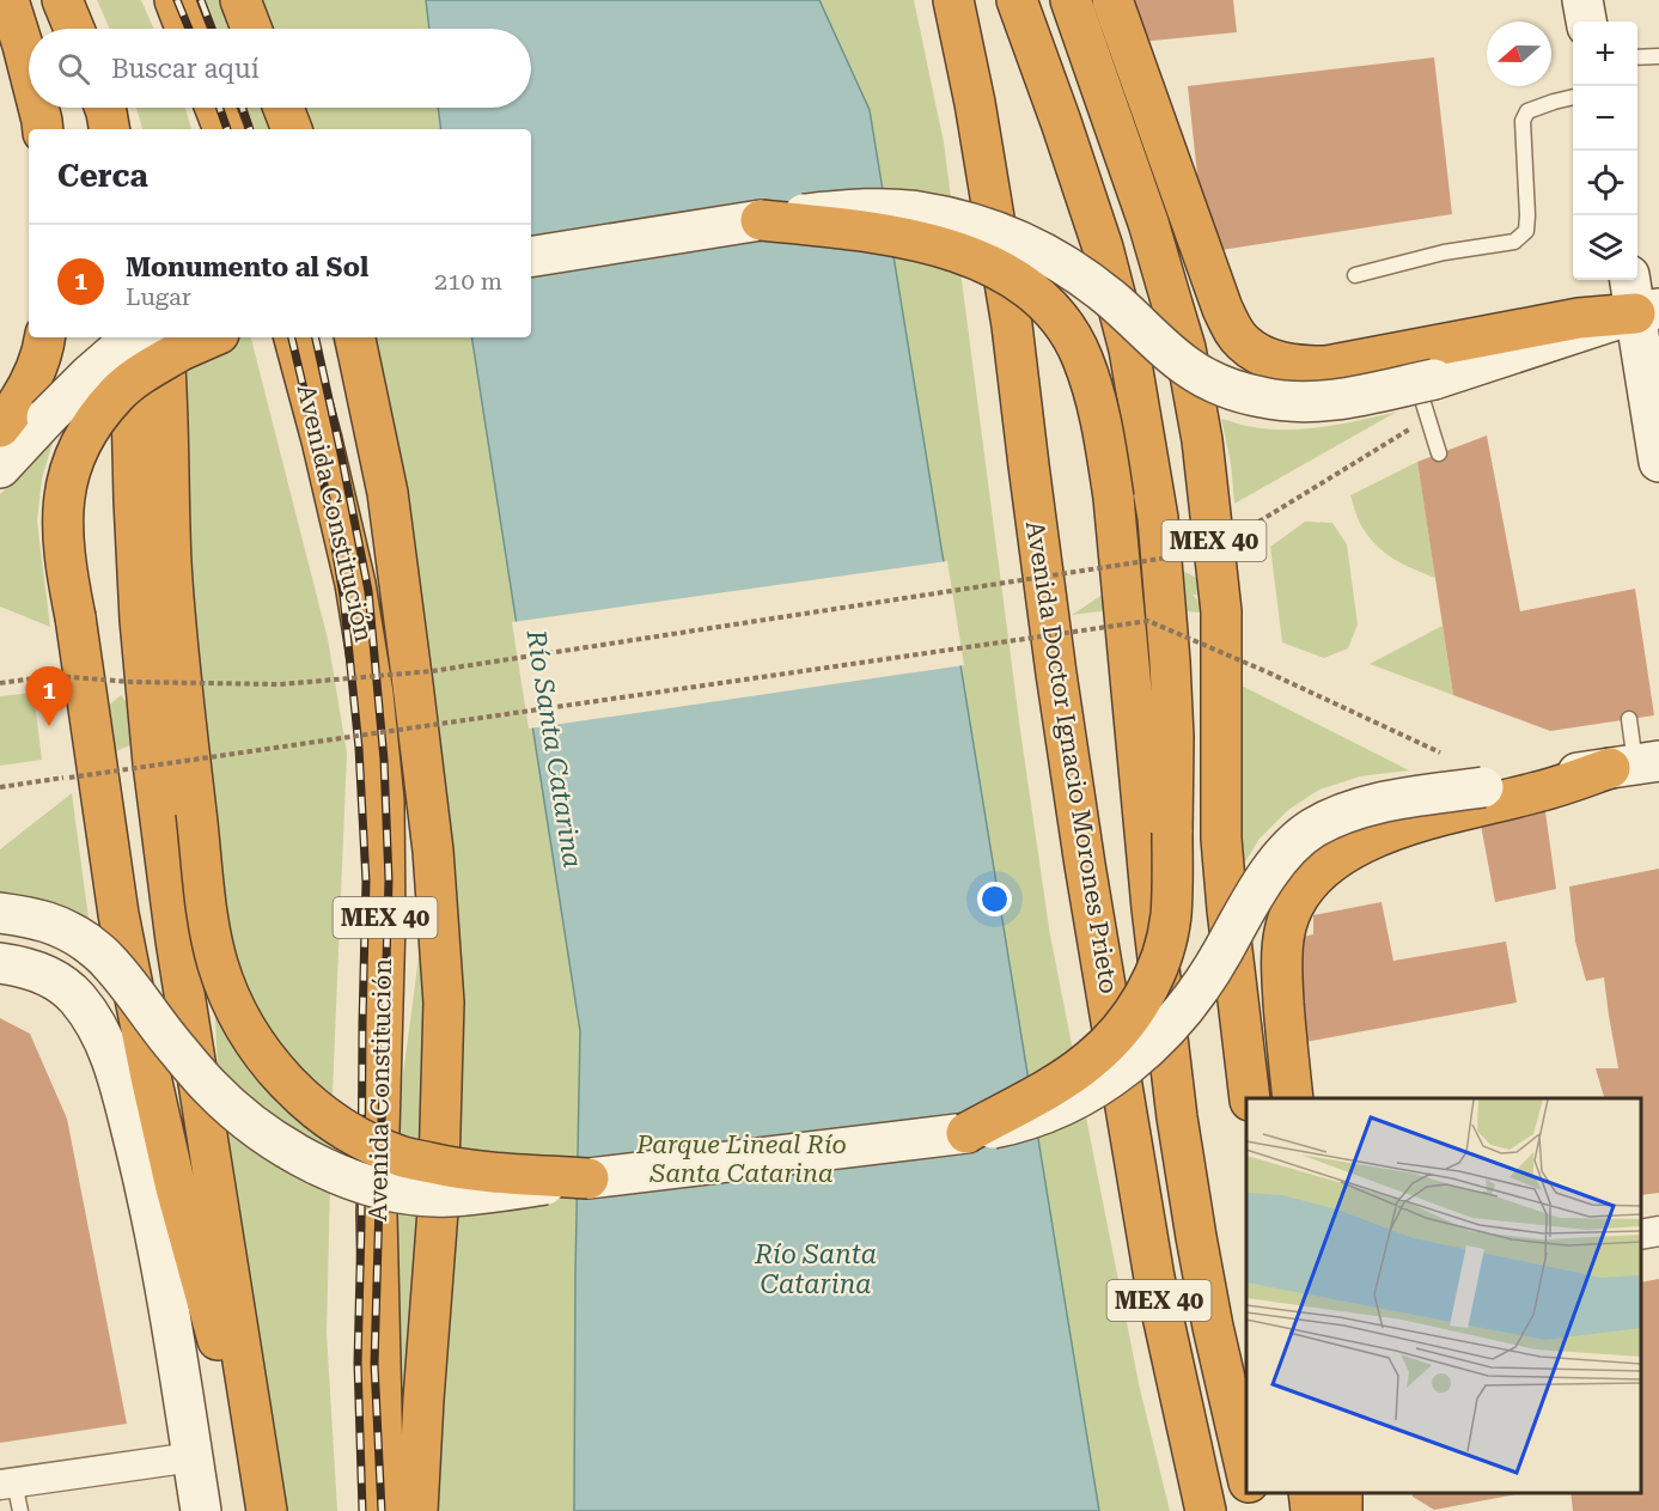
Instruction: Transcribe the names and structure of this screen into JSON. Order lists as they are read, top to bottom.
{
  "streets": {
    "highway": ["Avenida Constitución", "MEX 40", "Avenida Doctor Ignacio Morones Prieto"]
  },
  "water": ["Río Santa Catarina"],
  "parks": ["Parque Lineal Río Santa Catarina"],
  "north": "left",
  "page": {
    "map_buttons": ["+", "−"],
    "search": "Buscar aquí",
    "heading": "Cerca",
    "list": [
      {
        "mark": "1",
        "name": "Monumento al Sol",
        "note": "Lugar",
        "value": "210 m"
      }
    ],
    "pins": "1"
  }
}
